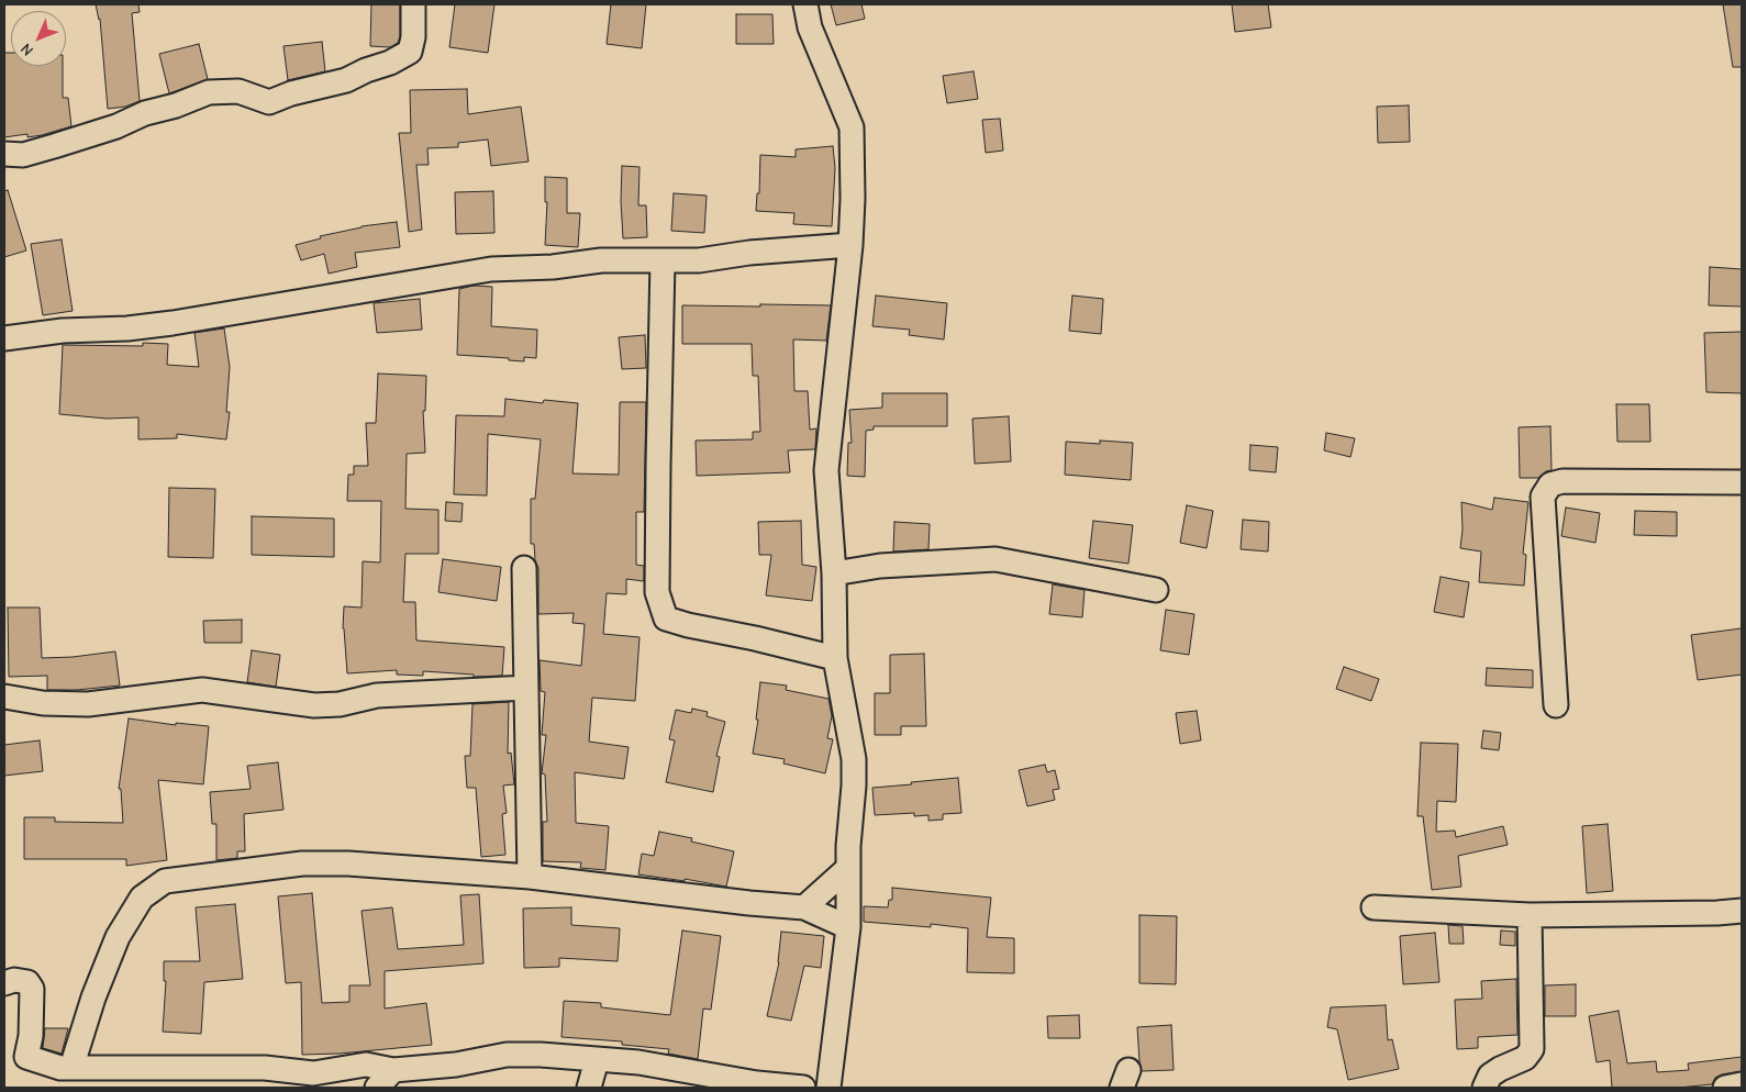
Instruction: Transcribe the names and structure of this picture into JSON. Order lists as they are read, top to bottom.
{
  "north": "bottom left"
}
